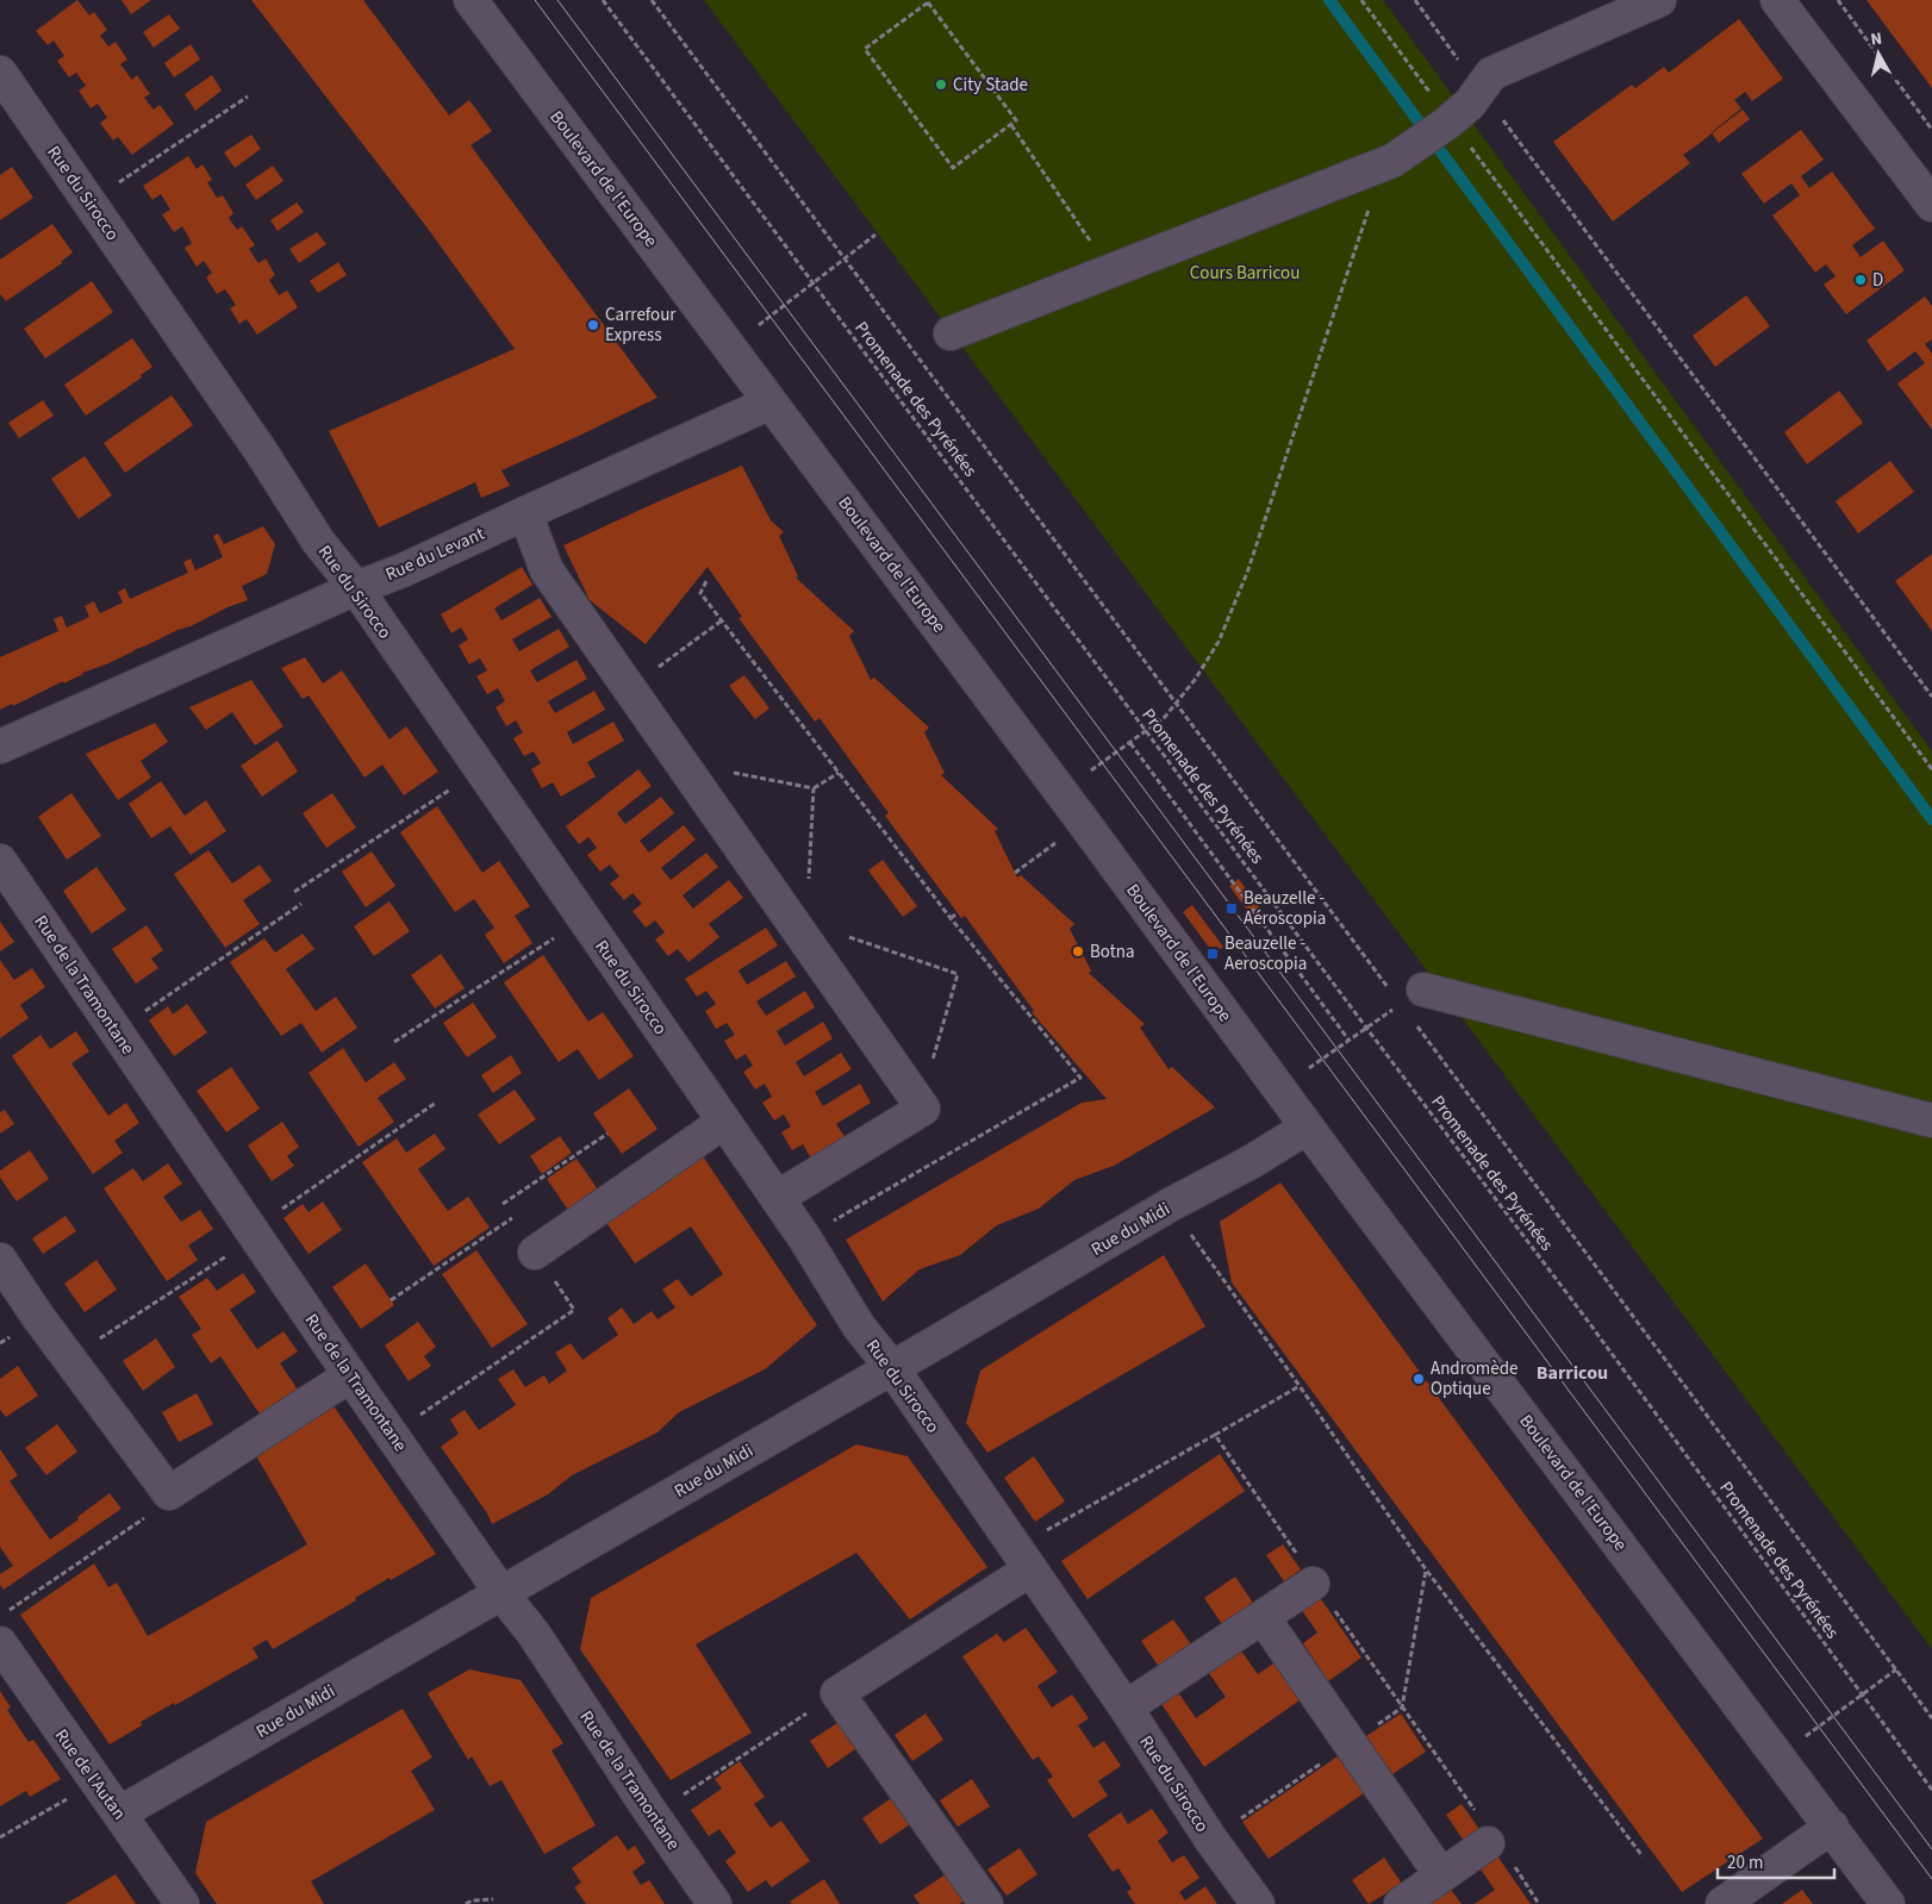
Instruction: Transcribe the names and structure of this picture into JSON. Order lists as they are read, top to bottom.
{
  "streets": {
    "street": [
      "Boulevard de l'Europe",
      "Rue du Sirocco",
      "Rue du Levant",
      "Rue de la Tramontane",
      "Rue du Midi",
      "Rue de l'Autan"
    ],
    "path": ["Promenade des Pyrénées"]
  },
  "crossings": [
    ["Boulevard de l'Europe", "Rue du Levant"],
    ["Boulevard de l'Europe", "Rue du Midi"],
    ["Rue du Sirocco", "Rue du Levant"],
    ["Rue du Sirocco", "Rue du Midi"],
    ["Rue de la Tramontane", "Rue du Midi"],
    ["Rue du Midi", "Rue de l'Autan"]
  ],
  "districts": ["Barricou"],
  "parks": ["Cours Barricou"],
  "places": {
    "other": [
      "City Stade",
      "D",
      "Carrefour Express",
      "Botna",
      "Andromède Optique"
    ],
    "transit": ["Beauzelle - Aéroscopia", "Beauzelle - Aeroscopia"]
  },
  "scale_bar": "20 m",
  "north": "top"
}
